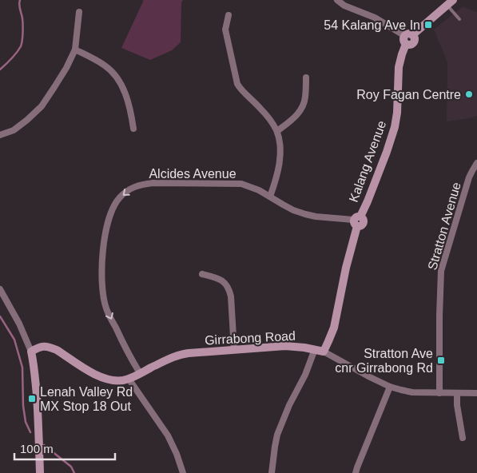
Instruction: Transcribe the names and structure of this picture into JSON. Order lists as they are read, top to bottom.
{
  "streets": {
    "street": [
      "Kalang Avenue",
      "Alcides Avenue",
      "Stratton Avenue",
      "Girrabong Road"
    ]
  },
  "crossings": [
    ["Kalang Avenue", "Alcides Avenue"],
    ["Kalang Avenue", "Girrabong Road"],
    ["Alcides Avenue", "Girrabong Road"],
    ["Stratton Avenue", "Girrabong Road"]
  ],
  "places": {
    "transit": ["54 Kalang Ave In", "Stratton Ave cnr Girrabong Rd", "Lenah Valley Rd MX Stop 18 Out"],
    "other": ["Roy Fagan Centre"]
  },
  "scale_bar": "100 m"
}
